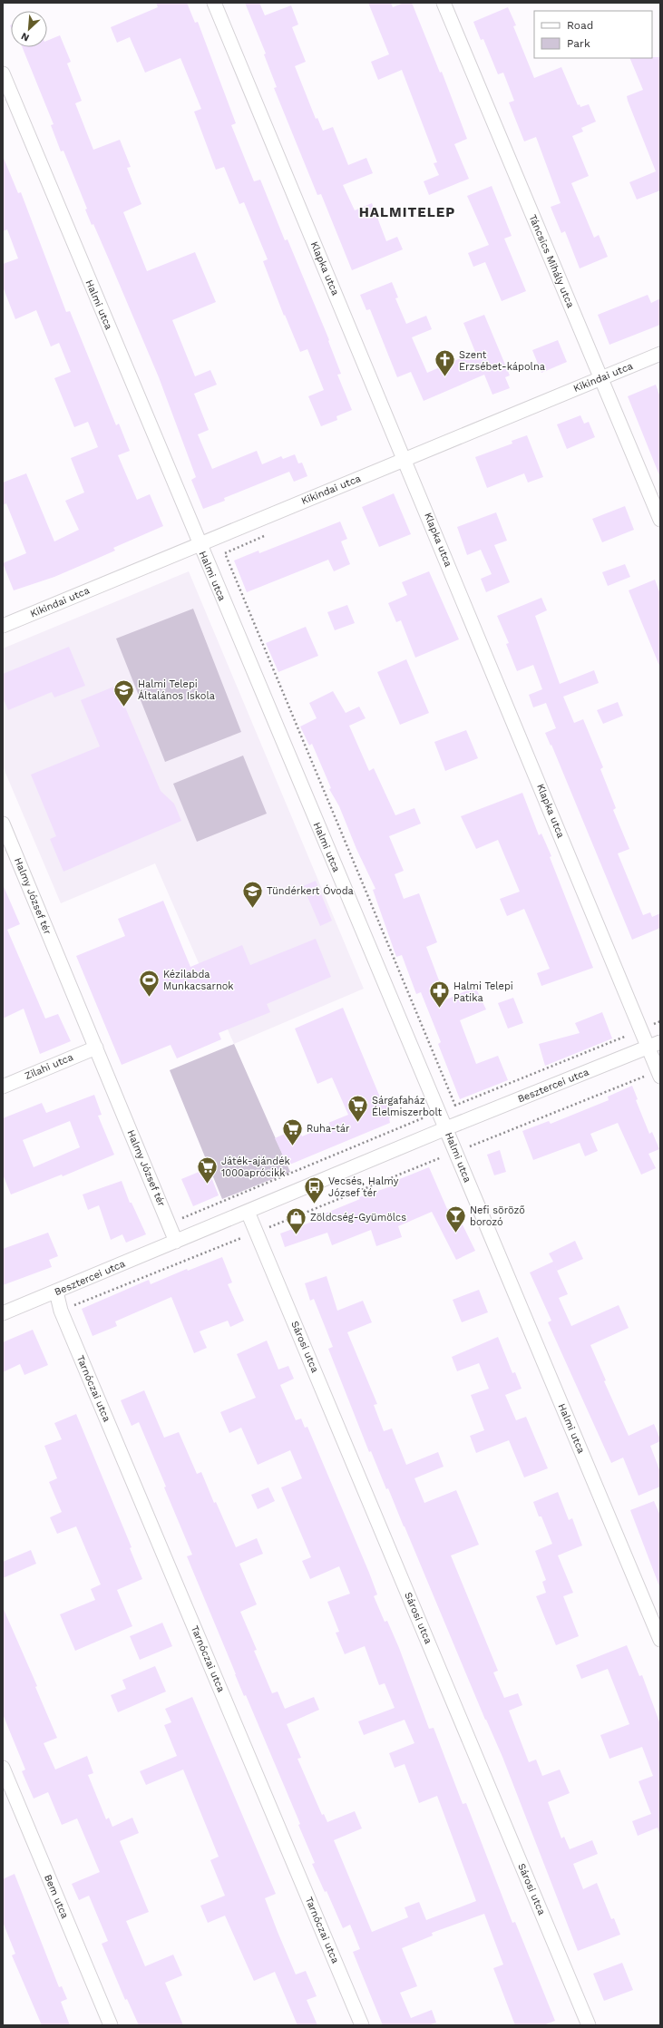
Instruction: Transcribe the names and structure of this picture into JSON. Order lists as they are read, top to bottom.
{
  "streets": {
    "street": [
      "Táncsics Mihály utca",
      "Klapka utca",
      "Halmi utca",
      "Kikindai utca",
      "Halmy József tér",
      "Zilahi utca",
      "Besztercei utca",
      "Sárosi utca",
      "Tarnóczai utca",
      "Bem utca"
    ]
  },
  "crossings": [
    ["Táncsics Mihály utca", "Kikindai utca"],
    ["Klapka utca", "Kikindai utca"],
    ["Klapka utca", "Besztercei utca"],
    ["Halmi utca", "Kikindai utca"],
    ["Halmi utca", "Besztercei utca"],
    ["Halmy József tér", "Zilahi utca"],
    ["Halmy József tér", "Besztercei utca"],
    ["Besztercei utca", "Tarnóczai utca"]
  ],
  "districts": ["HALMITELEP"],
  "places": {
    "church": ["Szent Erzsébet-kápolna"],
    "school or university": ["Halmi Telepi Általános Iskola", "Tündérkert Óvoda"],
    "sports": ["Kézilabda Munkacsarnok"],
    "pharmacy": ["Halmi Telepi Patika"],
    "supermarket": ["Sárgafaház Élelmiszerbolt", "Ruha-tár", "Játék-ajándék 1000aprócikk"],
    "bus stop": ["Vecsés, Halmy József tér"],
    "bar": ["Nefi söröző borozó"],
    "shop": ["Zöldcség-Gyümölcs"]
  },
  "legend": ["Road", "Park"],
  "north": "bottom left"
}
